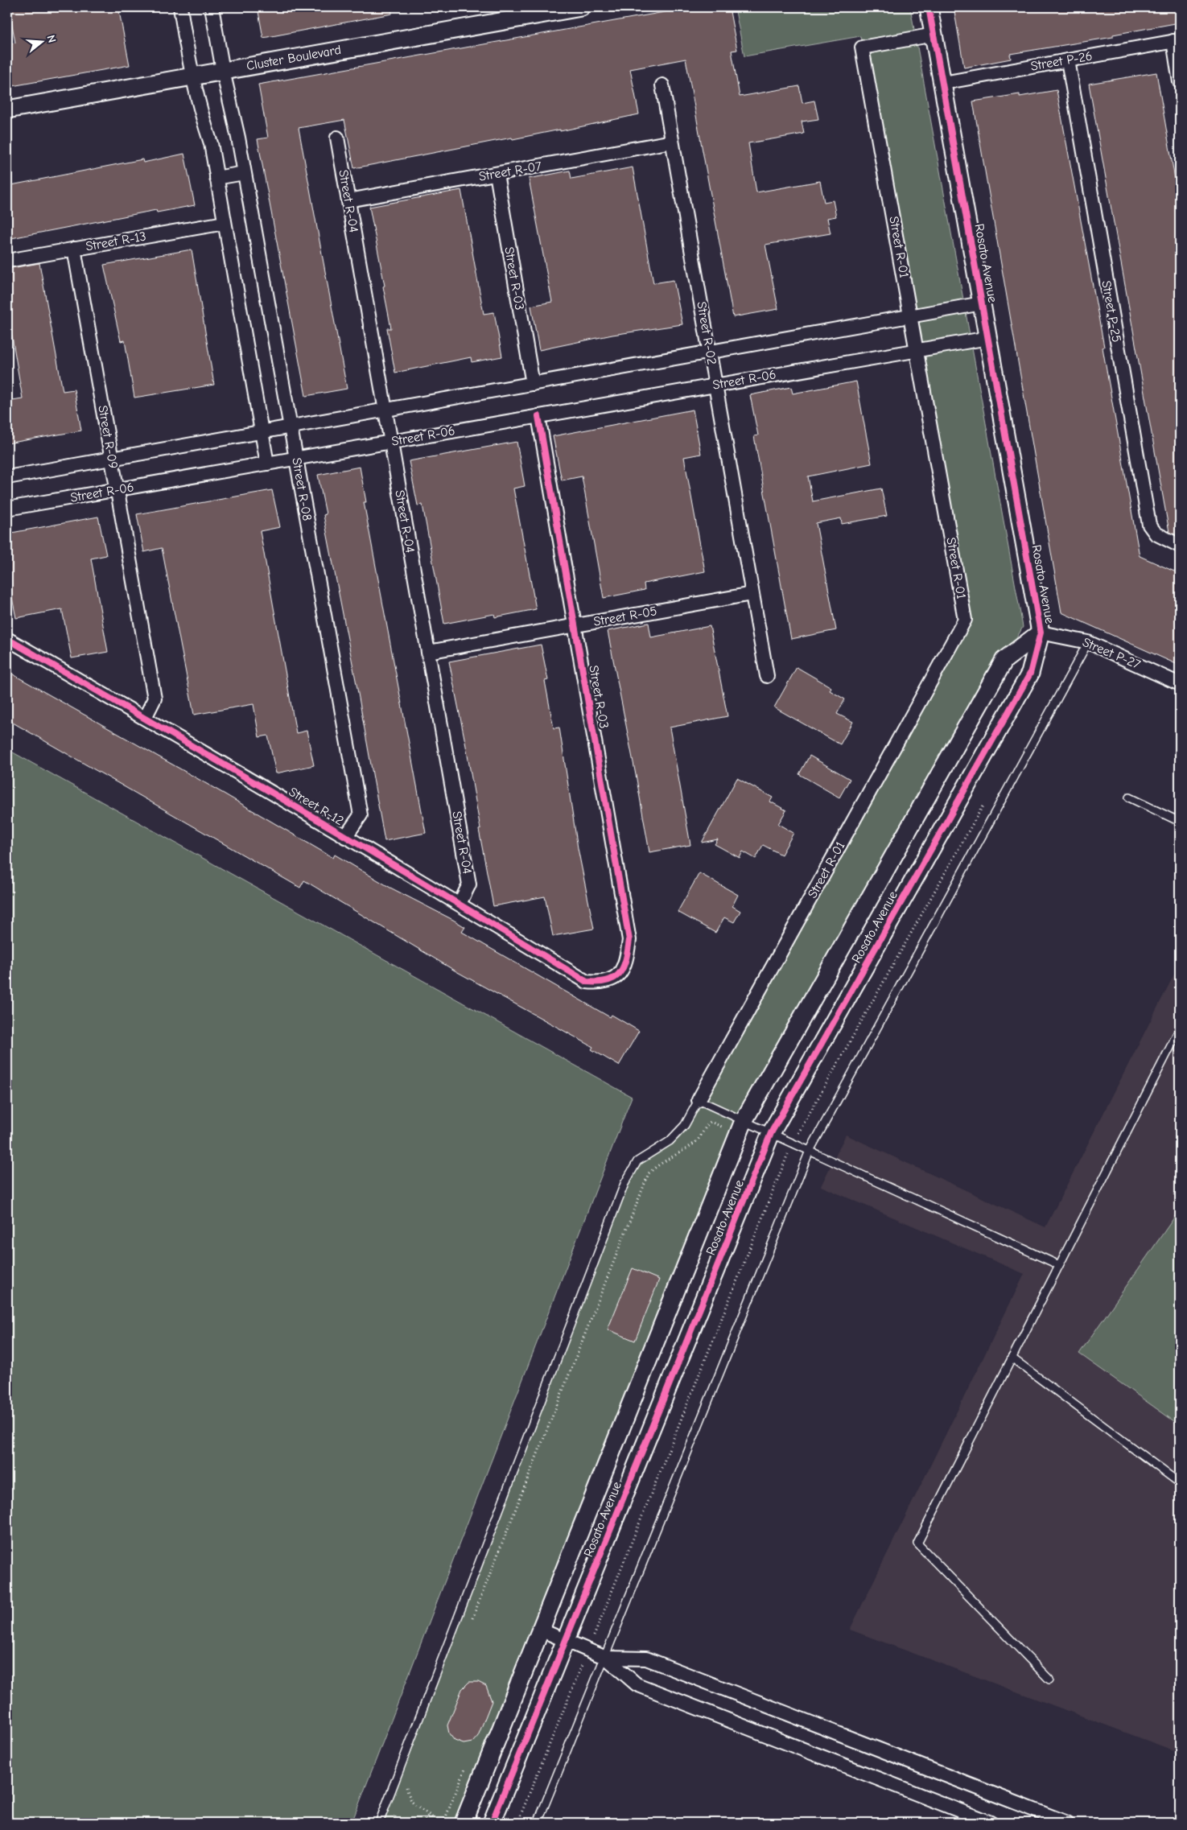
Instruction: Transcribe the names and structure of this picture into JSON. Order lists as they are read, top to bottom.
{
  "streets": {
    "street": [
      "Cluster Boulevard",
      "Street P-26",
      "Street R-07",
      "Street R-04",
      "Street R-13",
      "Street R-01",
      "Rosato Avenue",
      "Street R-03",
      "Street P-25",
      "Street R-02",
      "Street R-06",
      "Street R-09",
      "Street R-08",
      "Street R-05",
      "Street P-27",
      "Street R-12"
    ]
  },
  "crossings": [
    ["Cluster Boulevard", "Street R-08"],
    ["Street P-26", "Rosato Avenue"],
    ["Street P-26", "Street P-25"],
    ["Street R-07", "Street R-04"],
    ["Street R-07", "Street R-03"],
    ["Street R-07", "Street R-02"],
    ["Street R-04", "Street R-06"],
    ["Street R-04", "Street R-05"],
    ["Street R-04", "Street R-12"],
    ["Street R-13", "Street R-09"],
    ["Street R-01", "Rosato Avenue"],
    ["Street R-01", "Street R-06"],
    ["Rosato Avenue", "Street R-06"],
    ["Rosato Avenue", "Street P-27"],
    ["Street R-03", "Street R-06"],
    ["Street R-03", "Street R-05"],
    ["Street R-03", "Street R-12"],
    ["Street R-02", "Street R-06"],
    ["Street R-02", "Street R-05"],
    ["Street R-06", "Street R-09"],
    ["Street R-06", "Street R-08"],
    ["Street R-09", "Street R-12"],
    ["Street R-08", "Street R-12"]
  ],
  "north": "right"
}
